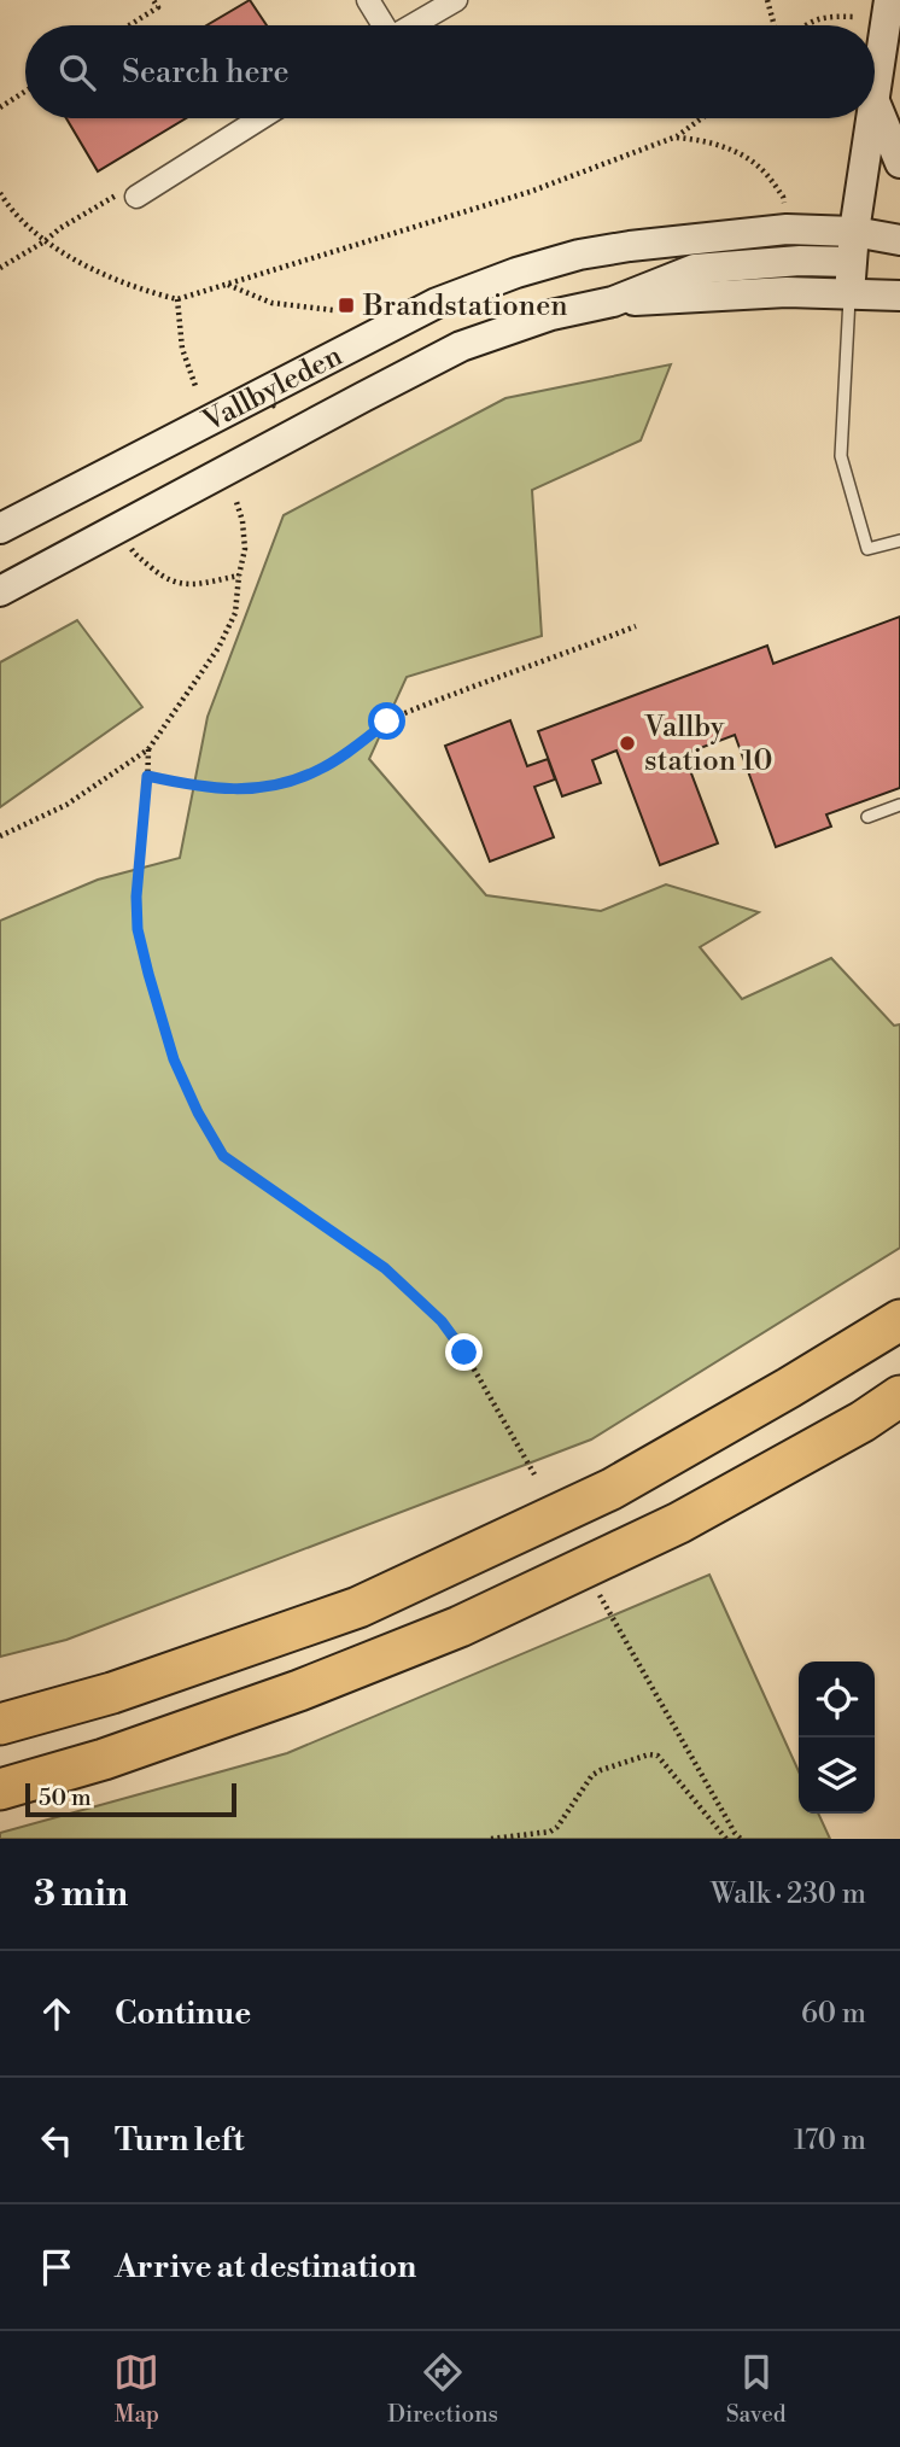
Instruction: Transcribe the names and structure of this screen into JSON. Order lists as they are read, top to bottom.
{
  "streets": {
    "main road": ["Vallbyleden"]
  },
  "places": {
    "transit": ["Brandstationen"],
    "other": ["Vallby station 10"]
  },
  "scale_bar": "50 m",
  "page": {
    "search": "Search here",
    "scale": "50 m",
    "heading": ["3 min", "Walk · 230 m"],
    "list": [
      ["Continue", "60 m"],
      ["Turn left", "170 m"],
      "Arrive at destination"
    ],
    "nav": ["Map", "Directions", "Saved"]
  }
}
